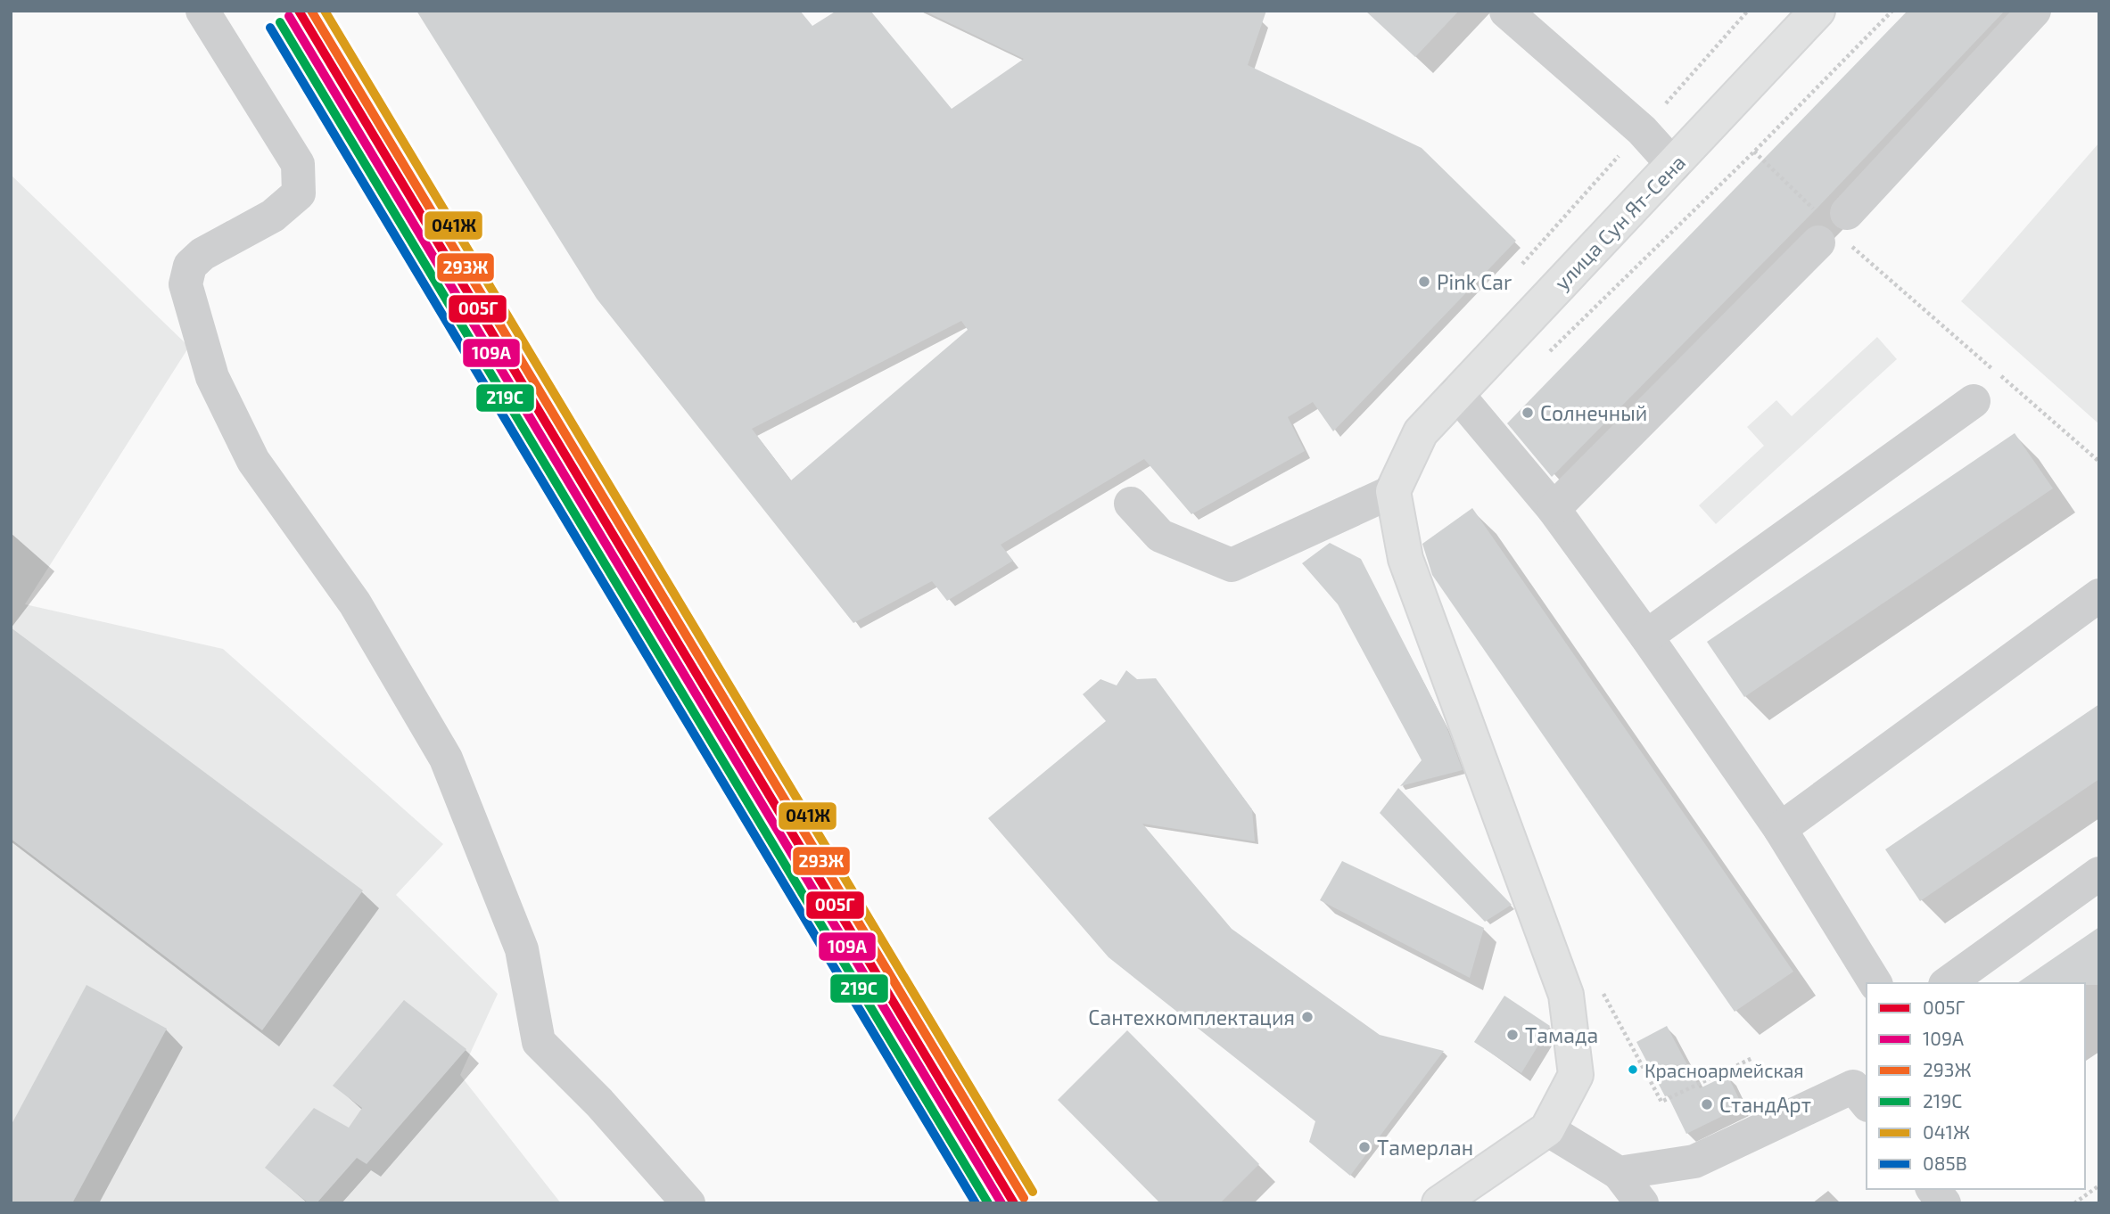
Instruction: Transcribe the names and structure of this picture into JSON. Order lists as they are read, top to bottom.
{
  "streets": {
    "main road": ["улица Сун Ят-Сена"]
  },
  "places": [
    "Pink Car",
    "Солнечный",
    "Сантехкомплектация",
    "Тамада",
    "Красноармейская",
    "СтандАрт",
    "Тамерлан"
  ],
  "lines": [
    "transit line 005Г",
    "transit line 293Ж",
    "transit line 041Ж",
    "transit line 109А",
    "transit line 219С",
    "transit line 085В"
  ],
  "legend": [
    "005Г",
    "109А",
    "293Ж",
    "219С",
    "041Ж",
    "085В"
  ]
}
